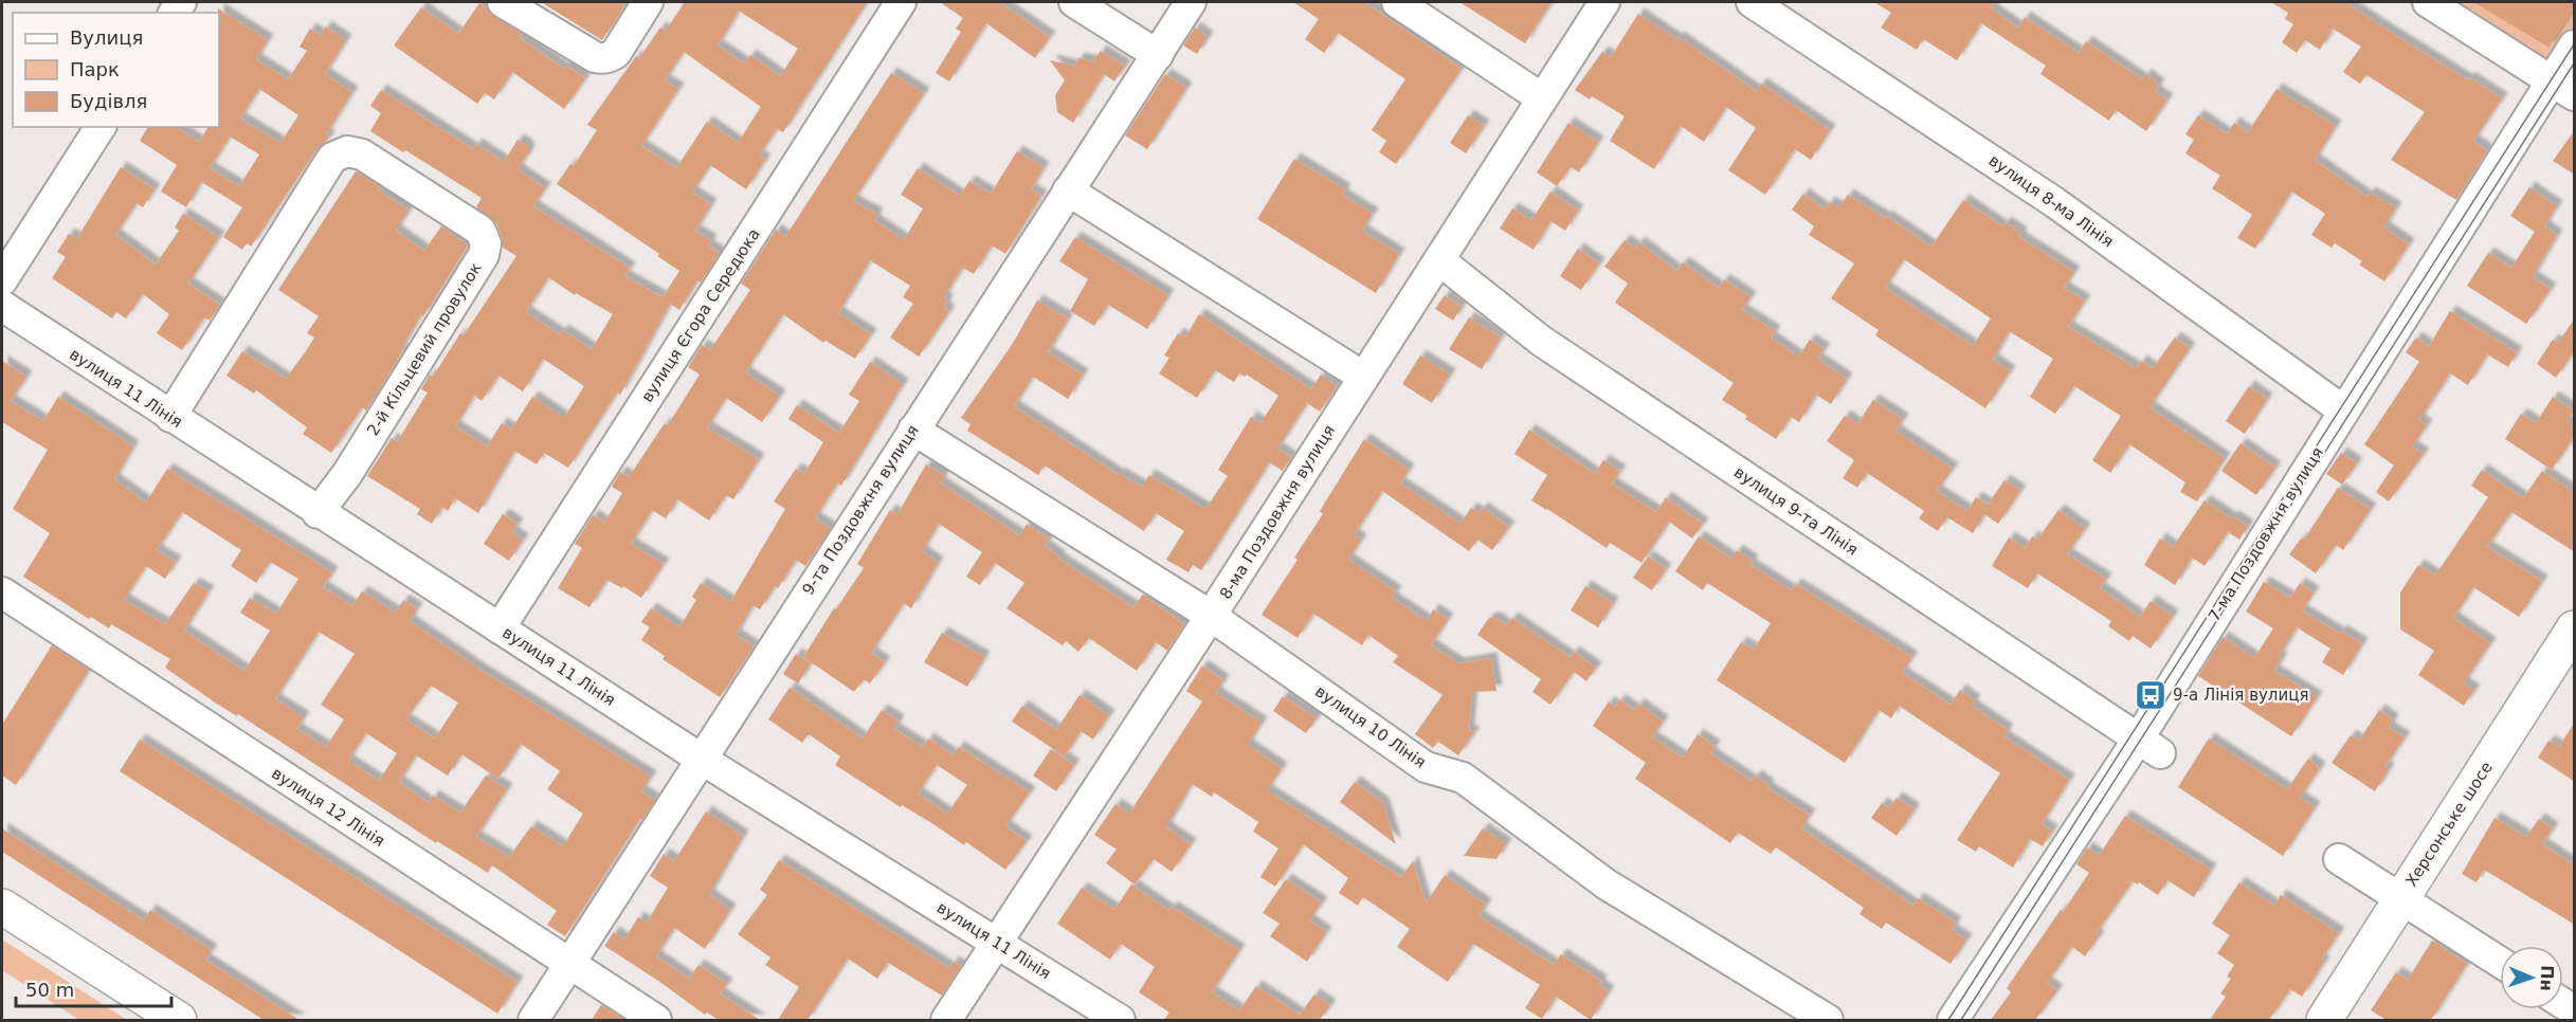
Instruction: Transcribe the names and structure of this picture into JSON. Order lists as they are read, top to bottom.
{
  "streets": {
    "main road": ["Херсонське шосе"],
    "street": [
      "вулиця 8-ма Лінія",
      "вулиця Єгора Середюка",
      "2-й Кільцевий провулок",
      "вулиця 11 Лінія",
      "9-та Поздовжня вулиця",
      "вулиця 9-та Лінія",
      "8-ма Поздовжня вулиця",
      "7-ма Поздовжня вулиця",
      "вулиця 10 Лінія",
      "вулиця 12 Лінія"
    ]
  },
  "crossings": [
    ["вулиця 8-ма Лінія", "7-ма Поздовжня вулиця"],
    ["вулиця Єгора Середюка", "вулиця 11 Лінія"],
    ["2-й Кільцевий провулок", "вулиця 11 Лінія"],
    ["вулиця 11 Лінія", "9-та Поздовжня вулиця"],
    ["вулиця 11 Лінія", "8-ма Поздовжня вулиця"],
    ["9-та Поздовжня вулиця", "вулиця 10 Лінія"],
    ["9-та Поздовжня вулиця", "вулиця 12 Лінія"],
    ["вулиця 9-та Лінія", "8-ма Поздовжня вулиця"],
    ["вулиця 9-та Лінія", "7-ма Поздовжня вулиця"],
    ["8-ма Поздовжня вулиця", "вулиця 10 Лінія"]
  ],
  "places": {
    "bus stop": ["9-а Лінія вулиця"]
  },
  "legend": ["Вулиця", "Парк", "Будівля"],
  "scale_bar": "50 m",
  "north": "right"
}
